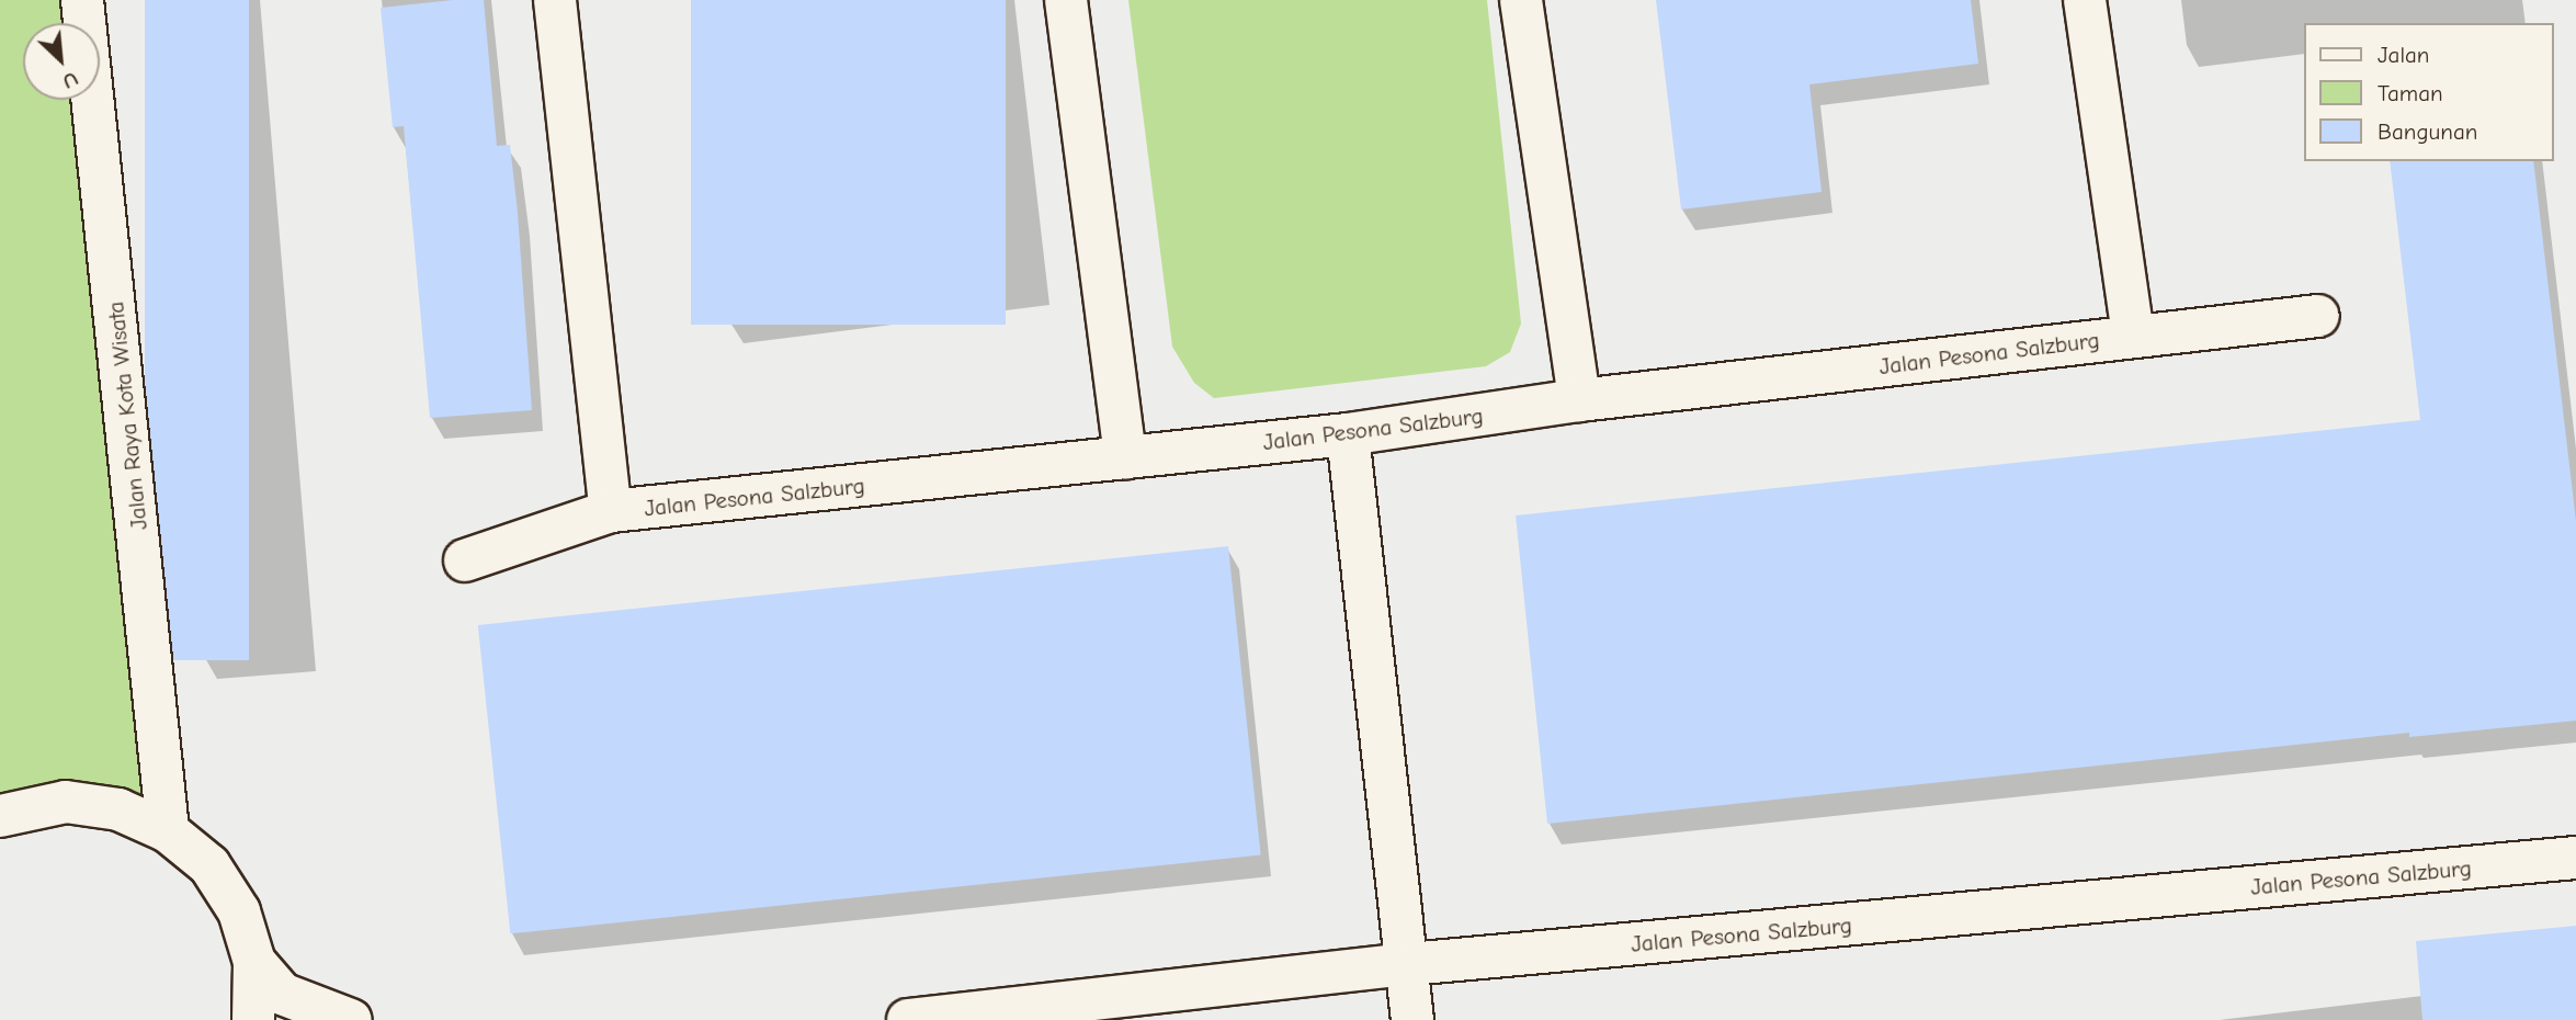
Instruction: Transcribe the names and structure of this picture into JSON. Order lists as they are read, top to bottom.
{
  "streets": {
    "street": ["Jalan Pesona Salzburg", "Jalan Raya Kota Wisata"]
  },
  "legend": ["Jalan", "Taman", "Bangunan"],
  "north": "bottom right"
}
